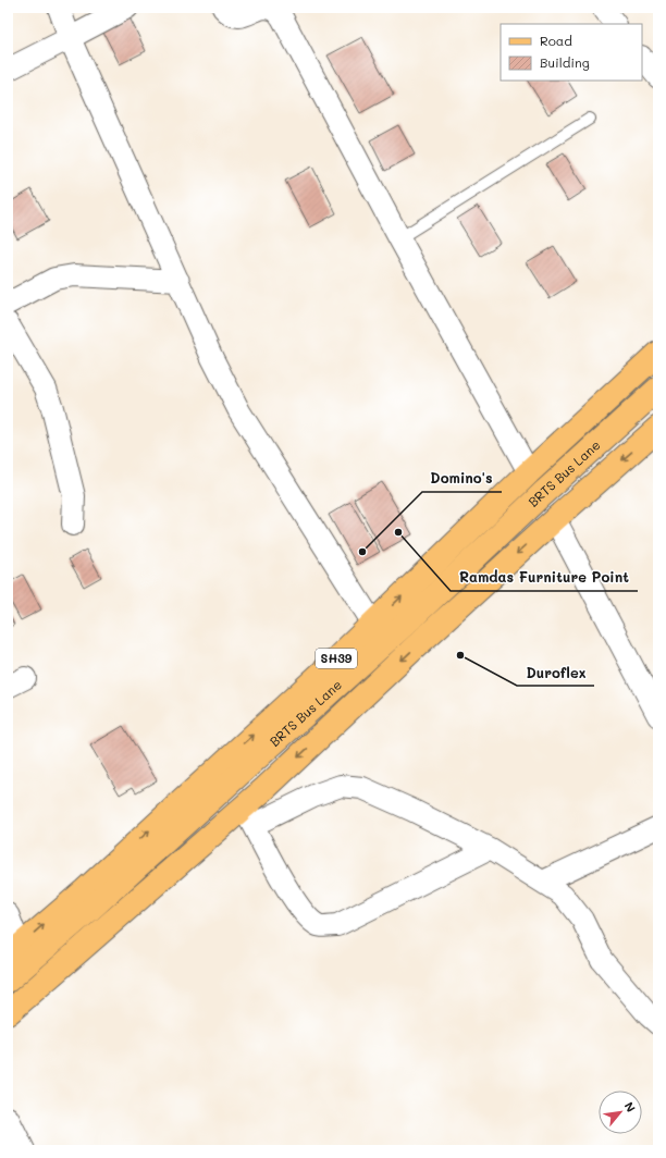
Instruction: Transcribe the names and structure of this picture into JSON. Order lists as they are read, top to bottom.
{
  "streets": {
    "main road": ["BRTS Bus Lane", "SH39"]
  },
  "places": ["Ramdas Furniture Point", "Domino's", "Duroflex"],
  "legend": ["Road", "Building"],
  "north": "top right"
}
